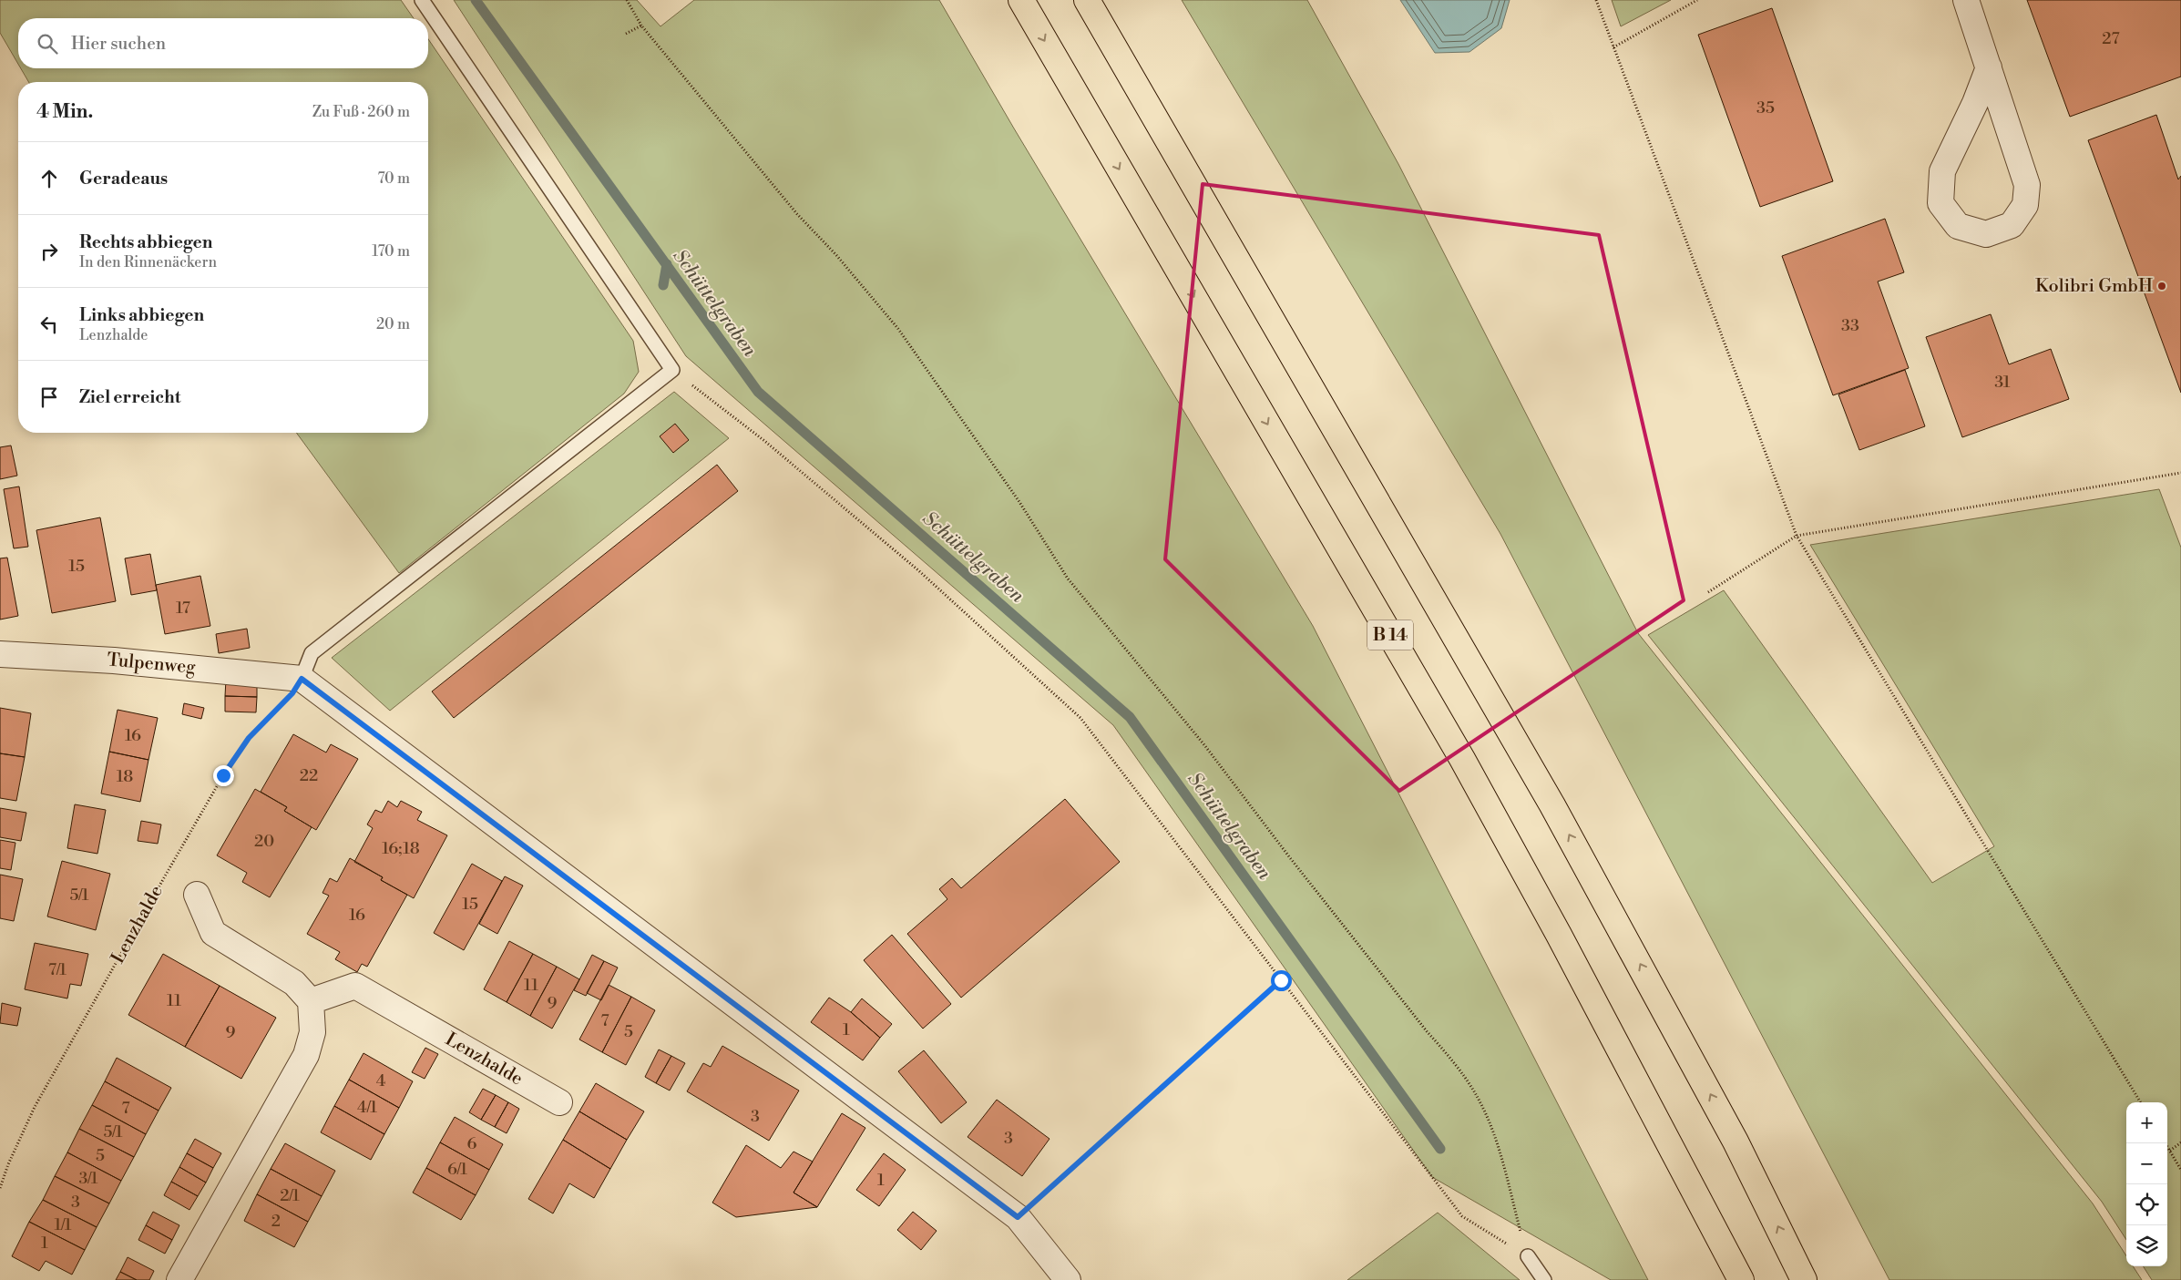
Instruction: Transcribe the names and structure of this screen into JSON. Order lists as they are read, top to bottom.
{
  "streets": {
    "highway": ["B 14"],
    "street": ["Tulpenweg", "Lenzhalde"]
  },
  "crossings": [
    ["Tulpenweg", "Lenzhalde"]
  ],
  "water": ["Schüttelgraben"],
  "places": ["Kolibri GmbH"],
  "house_numbers": [
    "27",
    "35",
    "33",
    "31",
    "15",
    "17",
    "16",
    "22",
    "18",
    "20",
    "16;18",
    "5/1",
    "15",
    "16",
    "7/1",
    "11",
    "11",
    "9",
    "7",
    "1",
    "5",
    "9",
    "4",
    "4/1",
    "7",
    "3",
    "5/1",
    "3",
    "6",
    "5",
    "6/1",
    "3/1",
    "1",
    "2/1",
    "3",
    "2",
    "1/1",
    "1"
  ],
  "page": {
    "search": "Hier suchen",
    "heading": ["4 Min.", "Zu Fuß · 260 m"],
    "list": [
      ["Geradeaus", "70 m"],
      ["Rechts abbiegen", "In den Rinnenäckern", "170 m"],
      ["Links abbiegen", "Lenzhalde", "20 m"],
      "Ziel erreicht"
    ],
    "map_buttons": ["+", "−"]
  }
}
